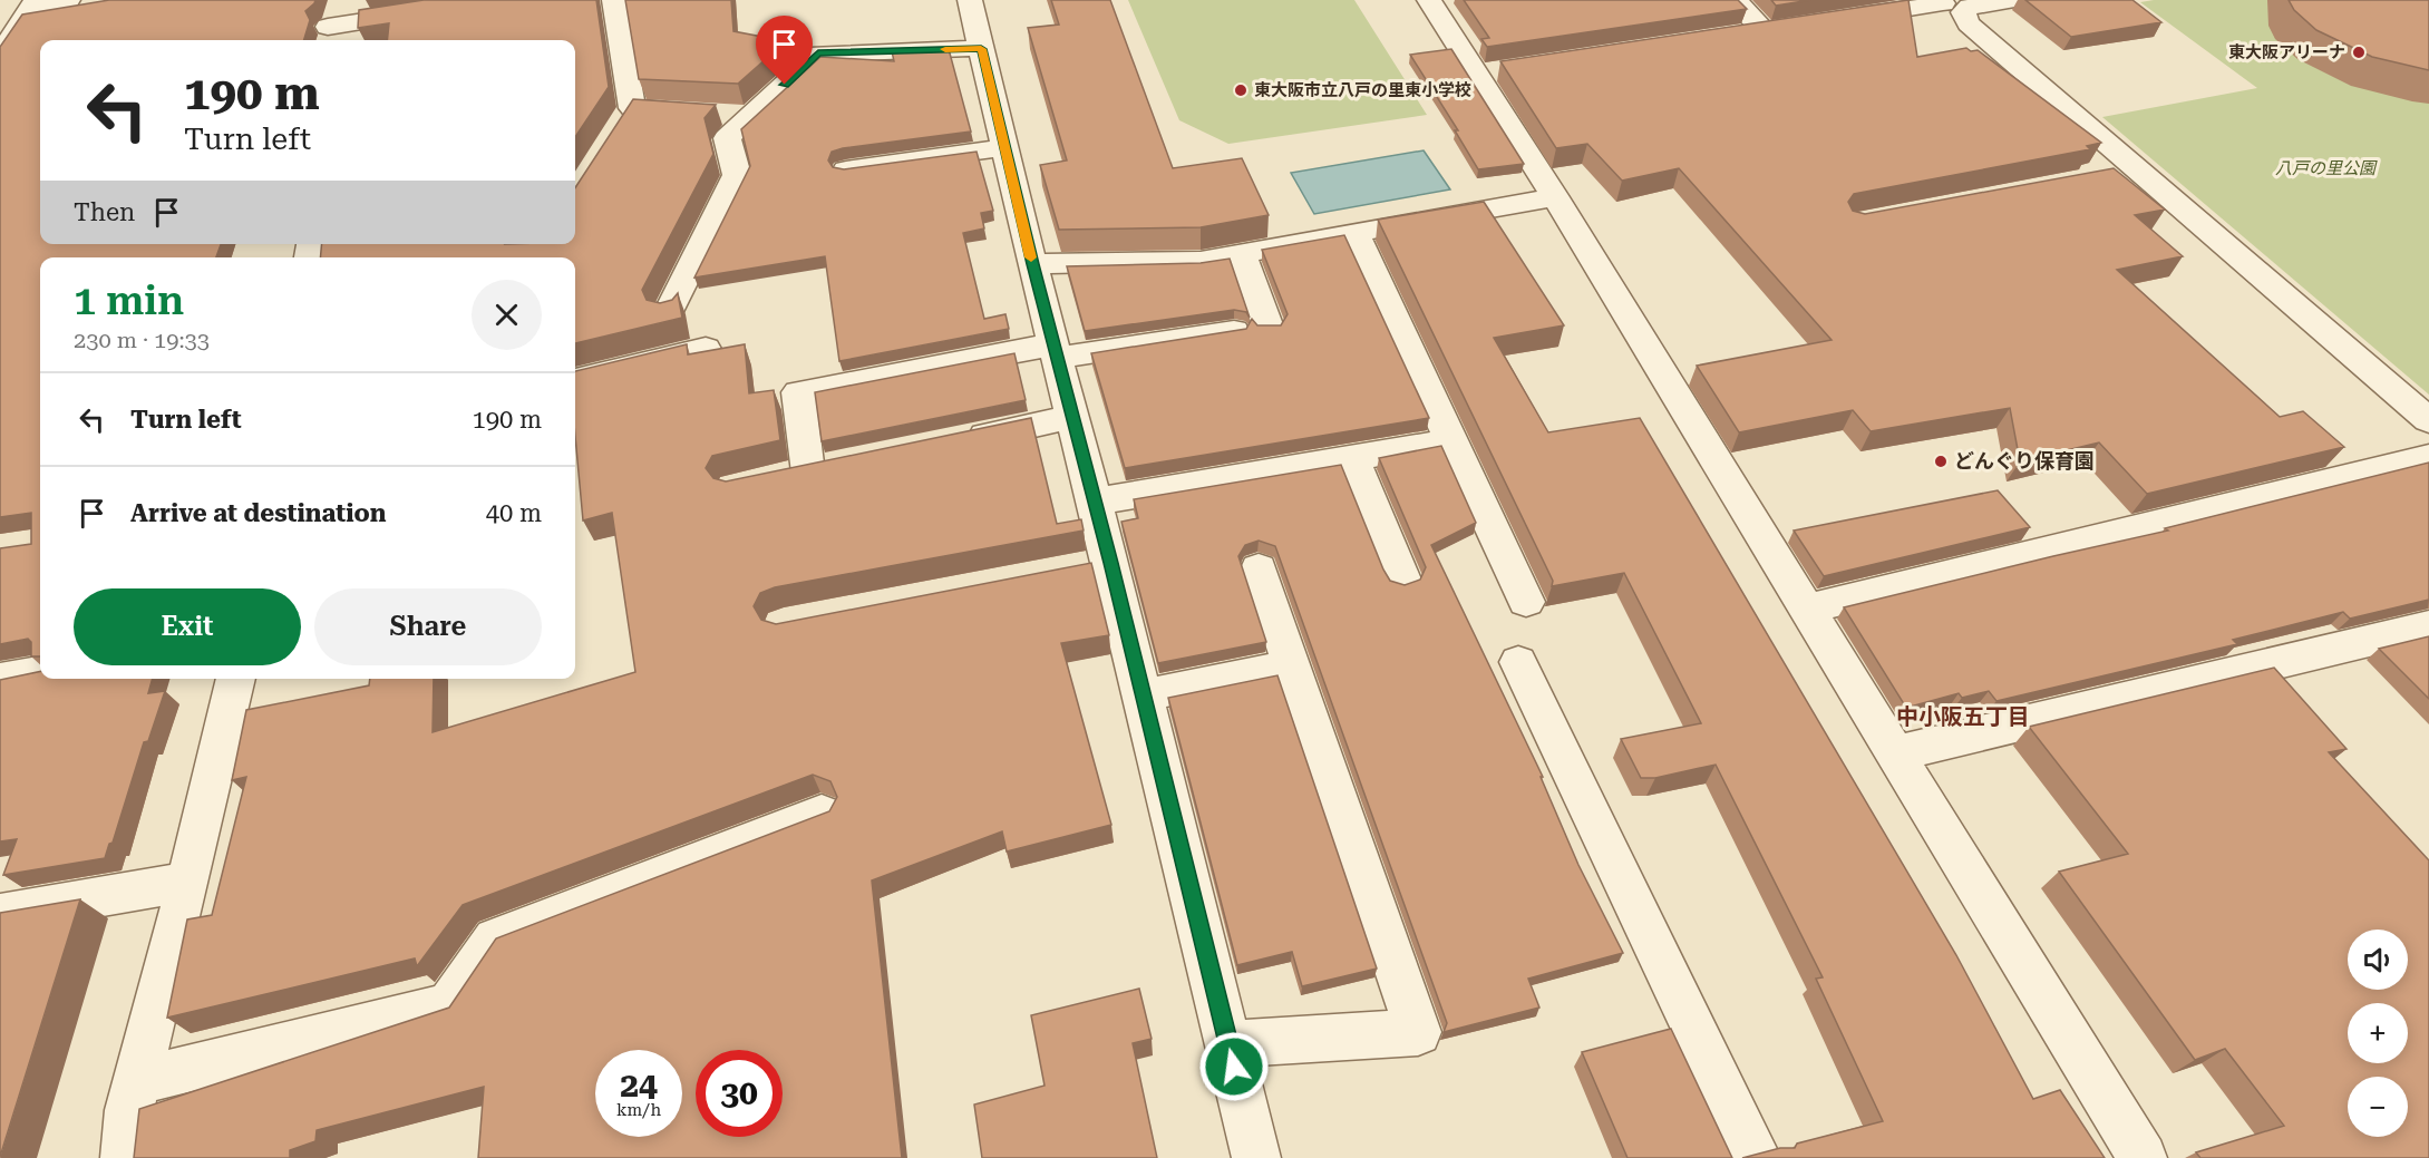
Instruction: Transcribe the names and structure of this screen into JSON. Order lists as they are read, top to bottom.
{
  "districts": ["中小阪五丁目"],
  "parks": ["八戸の里公園"],
  "places": ["東大阪アリーナ", "東大阪市立八戸の里東小学校", "どんぐり保育園"],
  "page": {
    "turn": ["190 m", "Turn left"],
    "then": "Then",
    "heading": ["1 min", "230 m · 19:33"],
    "list": [
      {
        "name": "Turn left",
        "value": "190 m"
      },
      {
        "name": "Arrive at destination",
        "value": "40 m"
      }
    ],
    "buttons": ["Exit", "Share"],
    "map_buttons": ["+", "−"],
    "speed": "24 km/h",
    "limit": "30"
  }
}
